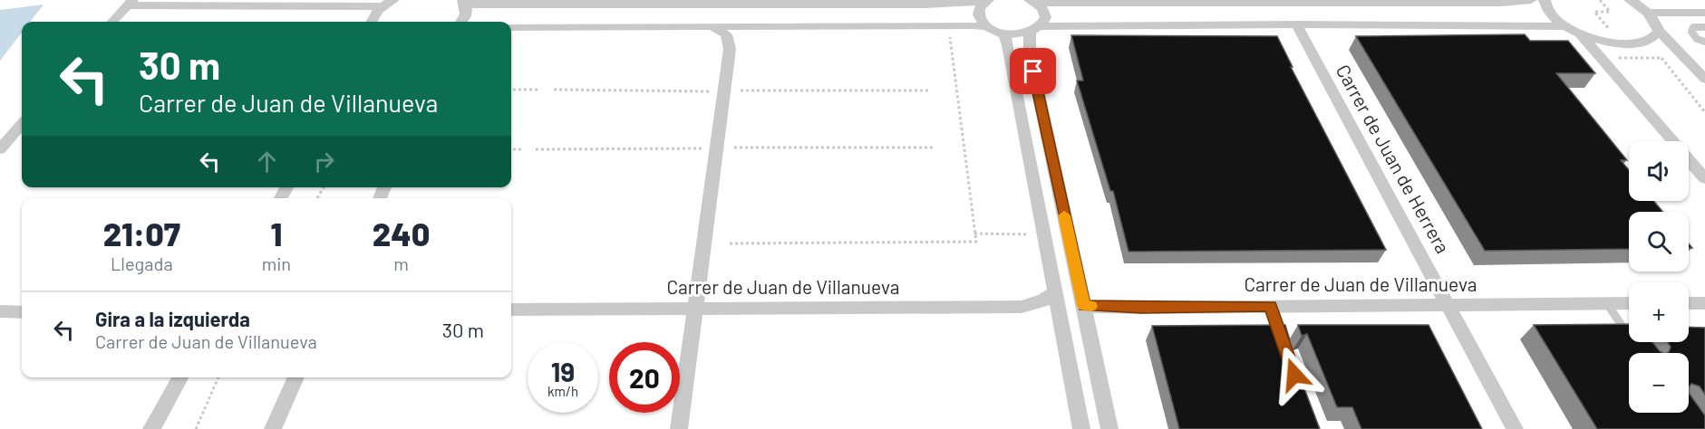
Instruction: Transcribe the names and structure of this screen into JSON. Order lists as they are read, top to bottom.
{
  "streets": {
    "street": ["Carrer de Juan de Herrera", "Carrer de Juan de Villanueva"]
  },
  "crossings": [
    ["Carrer de Juan de Herrera", "Carrer de Juan de Villanueva"]
  ],
  "page": {
    "turn": ["30 m", "Carrer de Juan de Villanueva"],
    "map_buttons": ["+", "−"],
    "eta": [
      "21:07",
      "Llegada",
      "1",
      "min",
      "240",
      "m"
    ],
    "list": [
      {
        "name": "Gira a la izquierda",
        "note": "Carrer de Juan de Villanueva",
        "value": "30 m"
      }
    ],
    "speed": "19 km/h",
    "limit": "20"
  }
}
